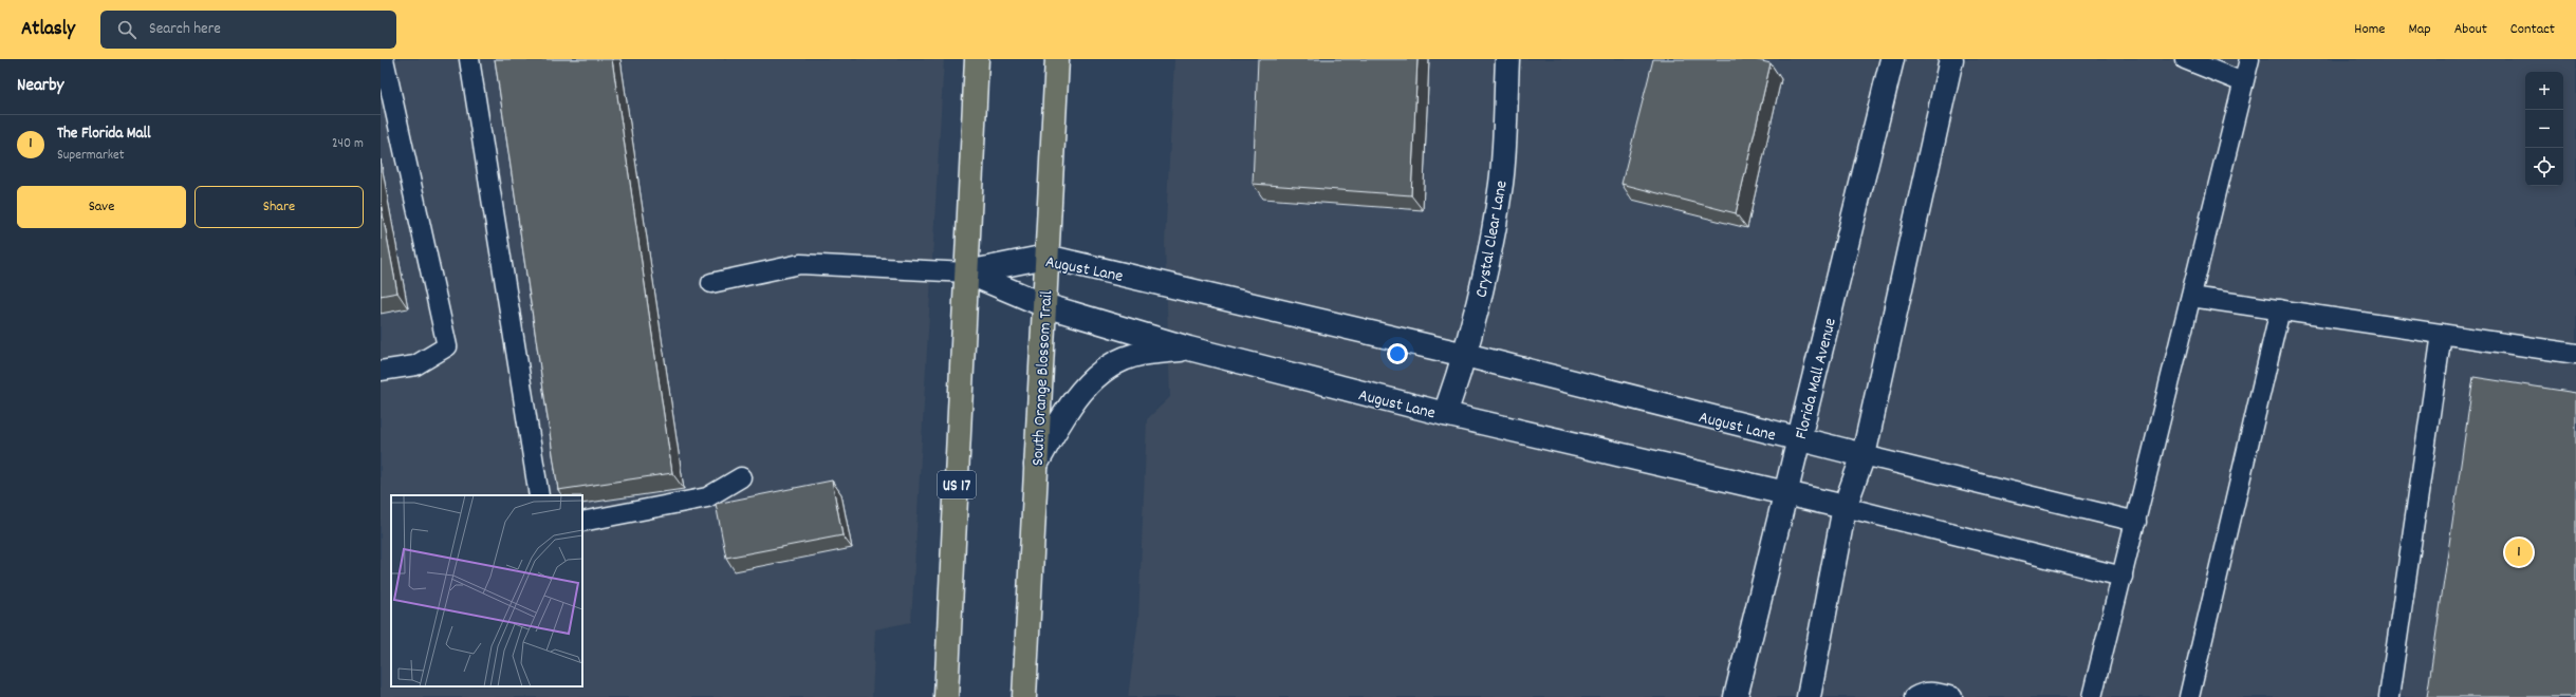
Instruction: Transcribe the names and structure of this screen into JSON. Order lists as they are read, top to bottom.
{
  "streets": {
    "main road": ["South Orange Blossom Trail", "US 17"],
    "street": ["Crystal Clear Lane", "August Lane", "Florida Mall Avenue"]
  },
  "crossings": [
    ["Crystal Clear Lane", "August Lane"],
    ["August Lane", "South Orange Blossom Trail"],
    ["August Lane", "Florida Mall Avenue"],
    ["August Lane", "US 17"]
  ],
  "page": {
    "header": "Atlasly",
    "search": "Search here",
    "nav": [
      "Home",
      "Map",
      "About",
      "Contact"
    ],
    "heading": "Nearby",
    "map_buttons": ["+", "−"],
    "list": [
      {
        "mark": "1",
        "name": "The Florida Mall",
        "note": "Supermarket",
        "value": "240 m"
      }
    ],
    "buttons": ["Save", "Share"],
    "pins": "1"
  }
}
